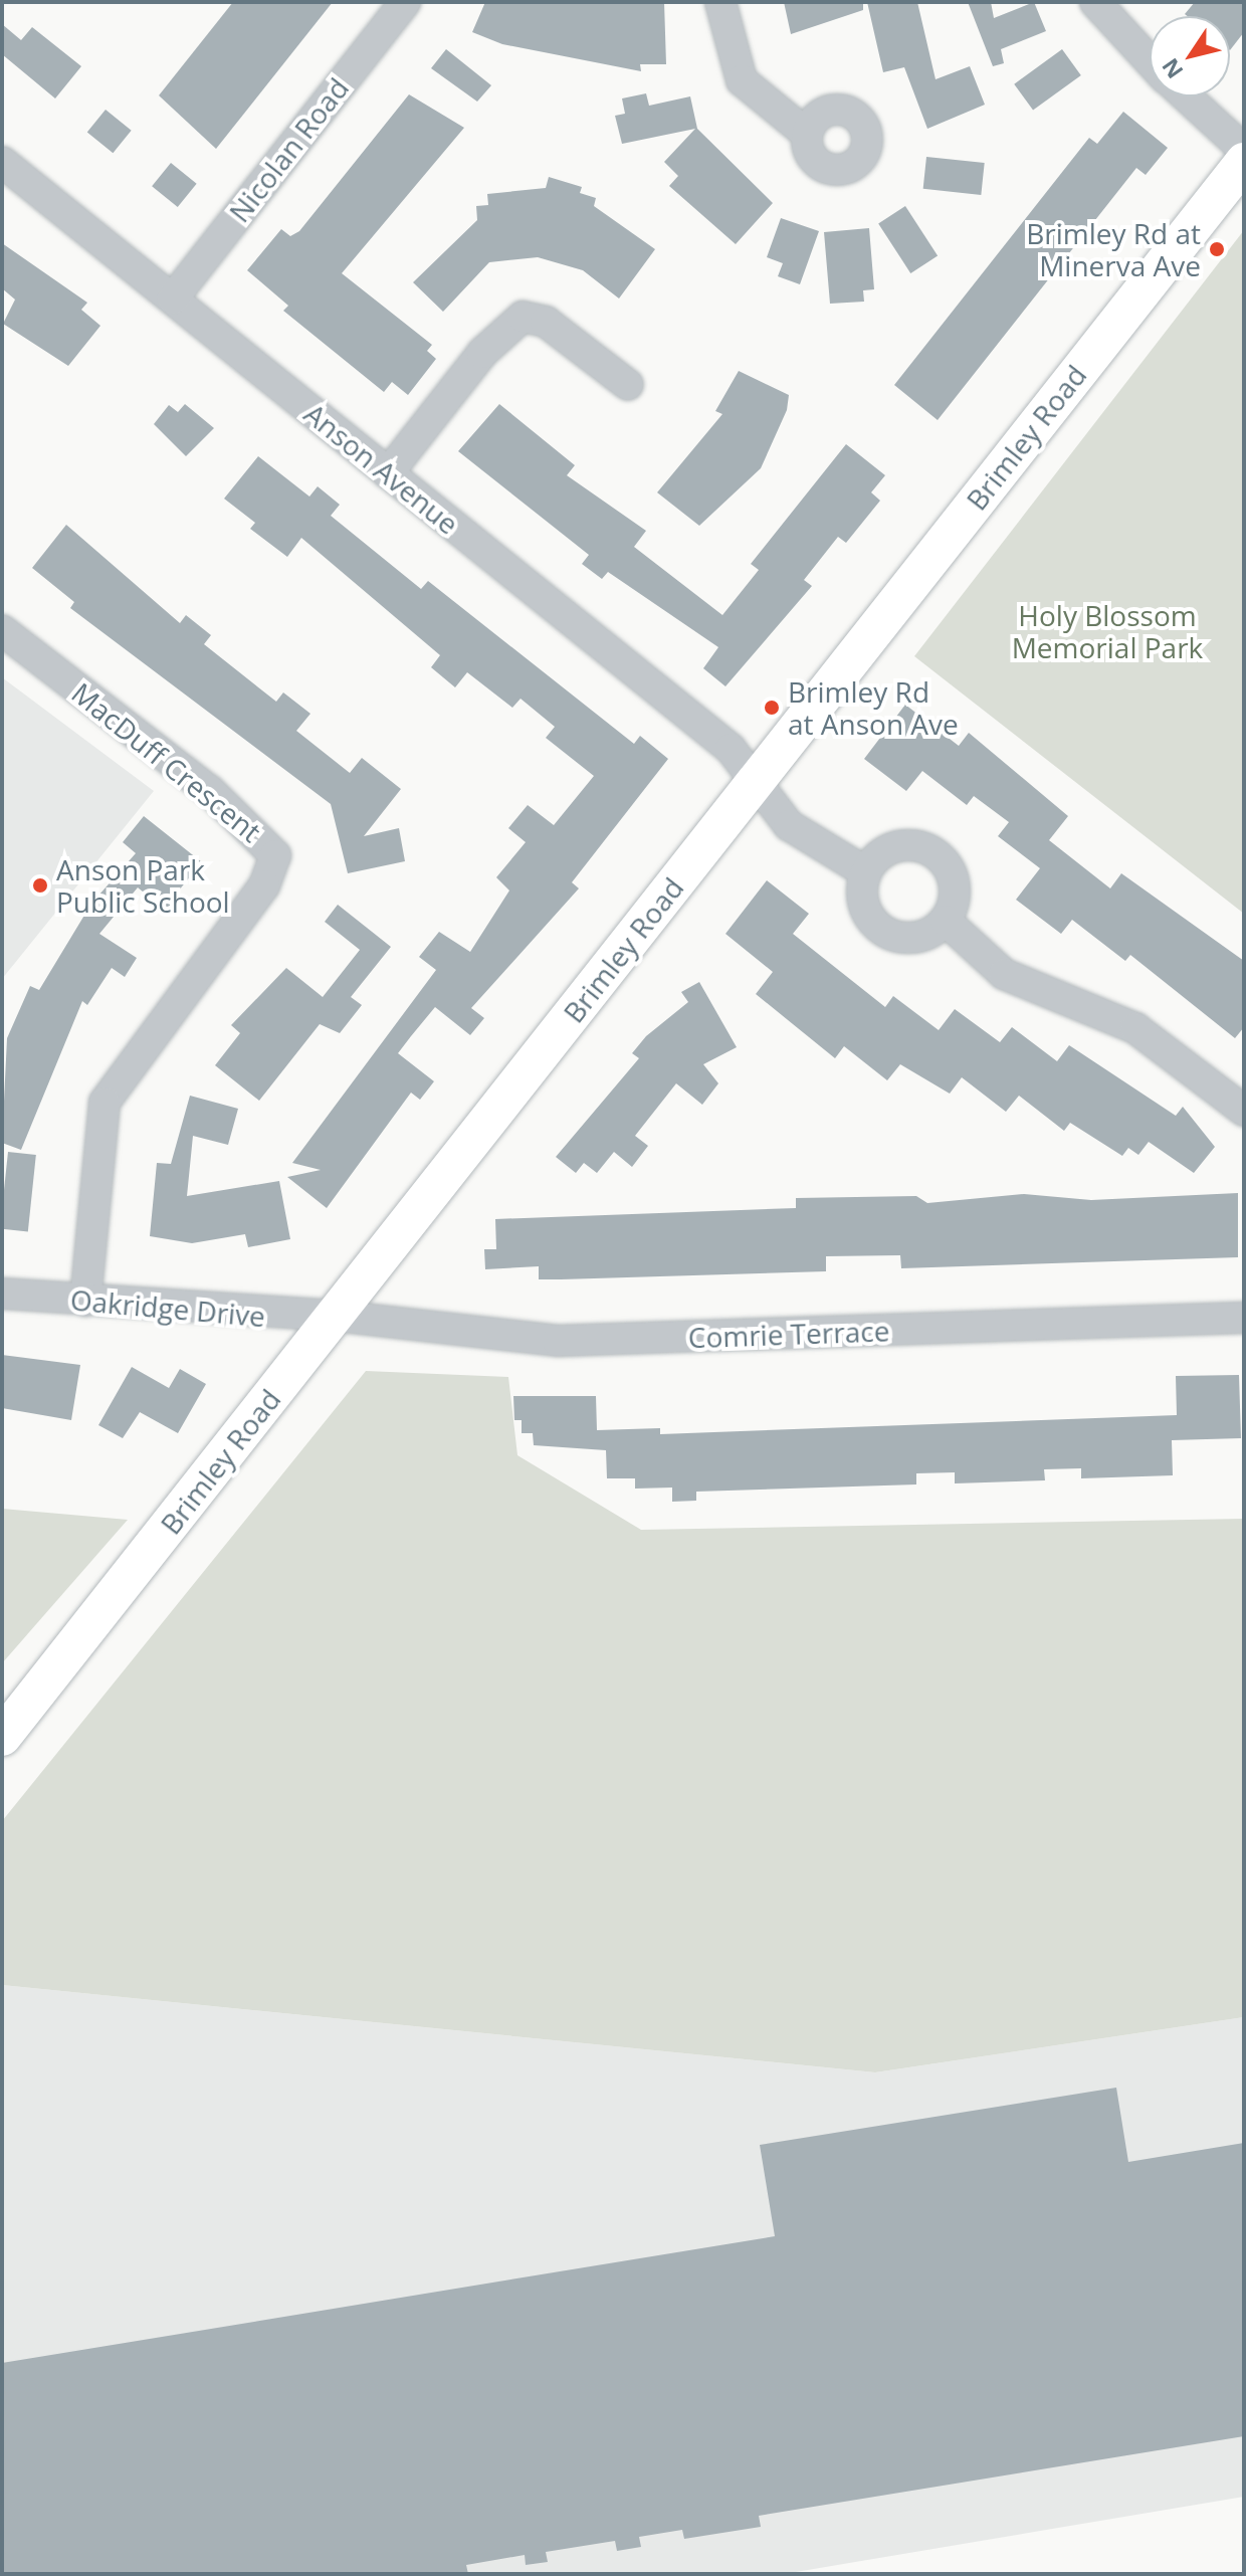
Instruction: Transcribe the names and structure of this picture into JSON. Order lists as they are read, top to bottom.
{
  "streets": {
    "main road": ["Brimley Road"],
    "street": [
      "Nicolan Road",
      "Anson Avenue",
      "MacDuff Crescent",
      "Oakridge Drive",
      "Comrie Terrace"
    ]
  },
  "crossings": [
    ["Nicolan Road", "Anson Avenue"],
    ["Brimley Road", "Anson Avenue"],
    ["Brimley Road", "Oakridge Drive"],
    ["Brimley Road", "Comrie Terrace"],
    ["MacDuff Crescent", "Oakridge Drive"],
    ["Oakridge Drive", "Comrie Terrace"]
  ],
  "parks": ["Holy Blossom Memorial Park"],
  "places": ["Brimley Rd at Minerva Ave", "Brimley Rd at Anson Ave", "Anson Park Public School"],
  "north": "bottom left"
}
